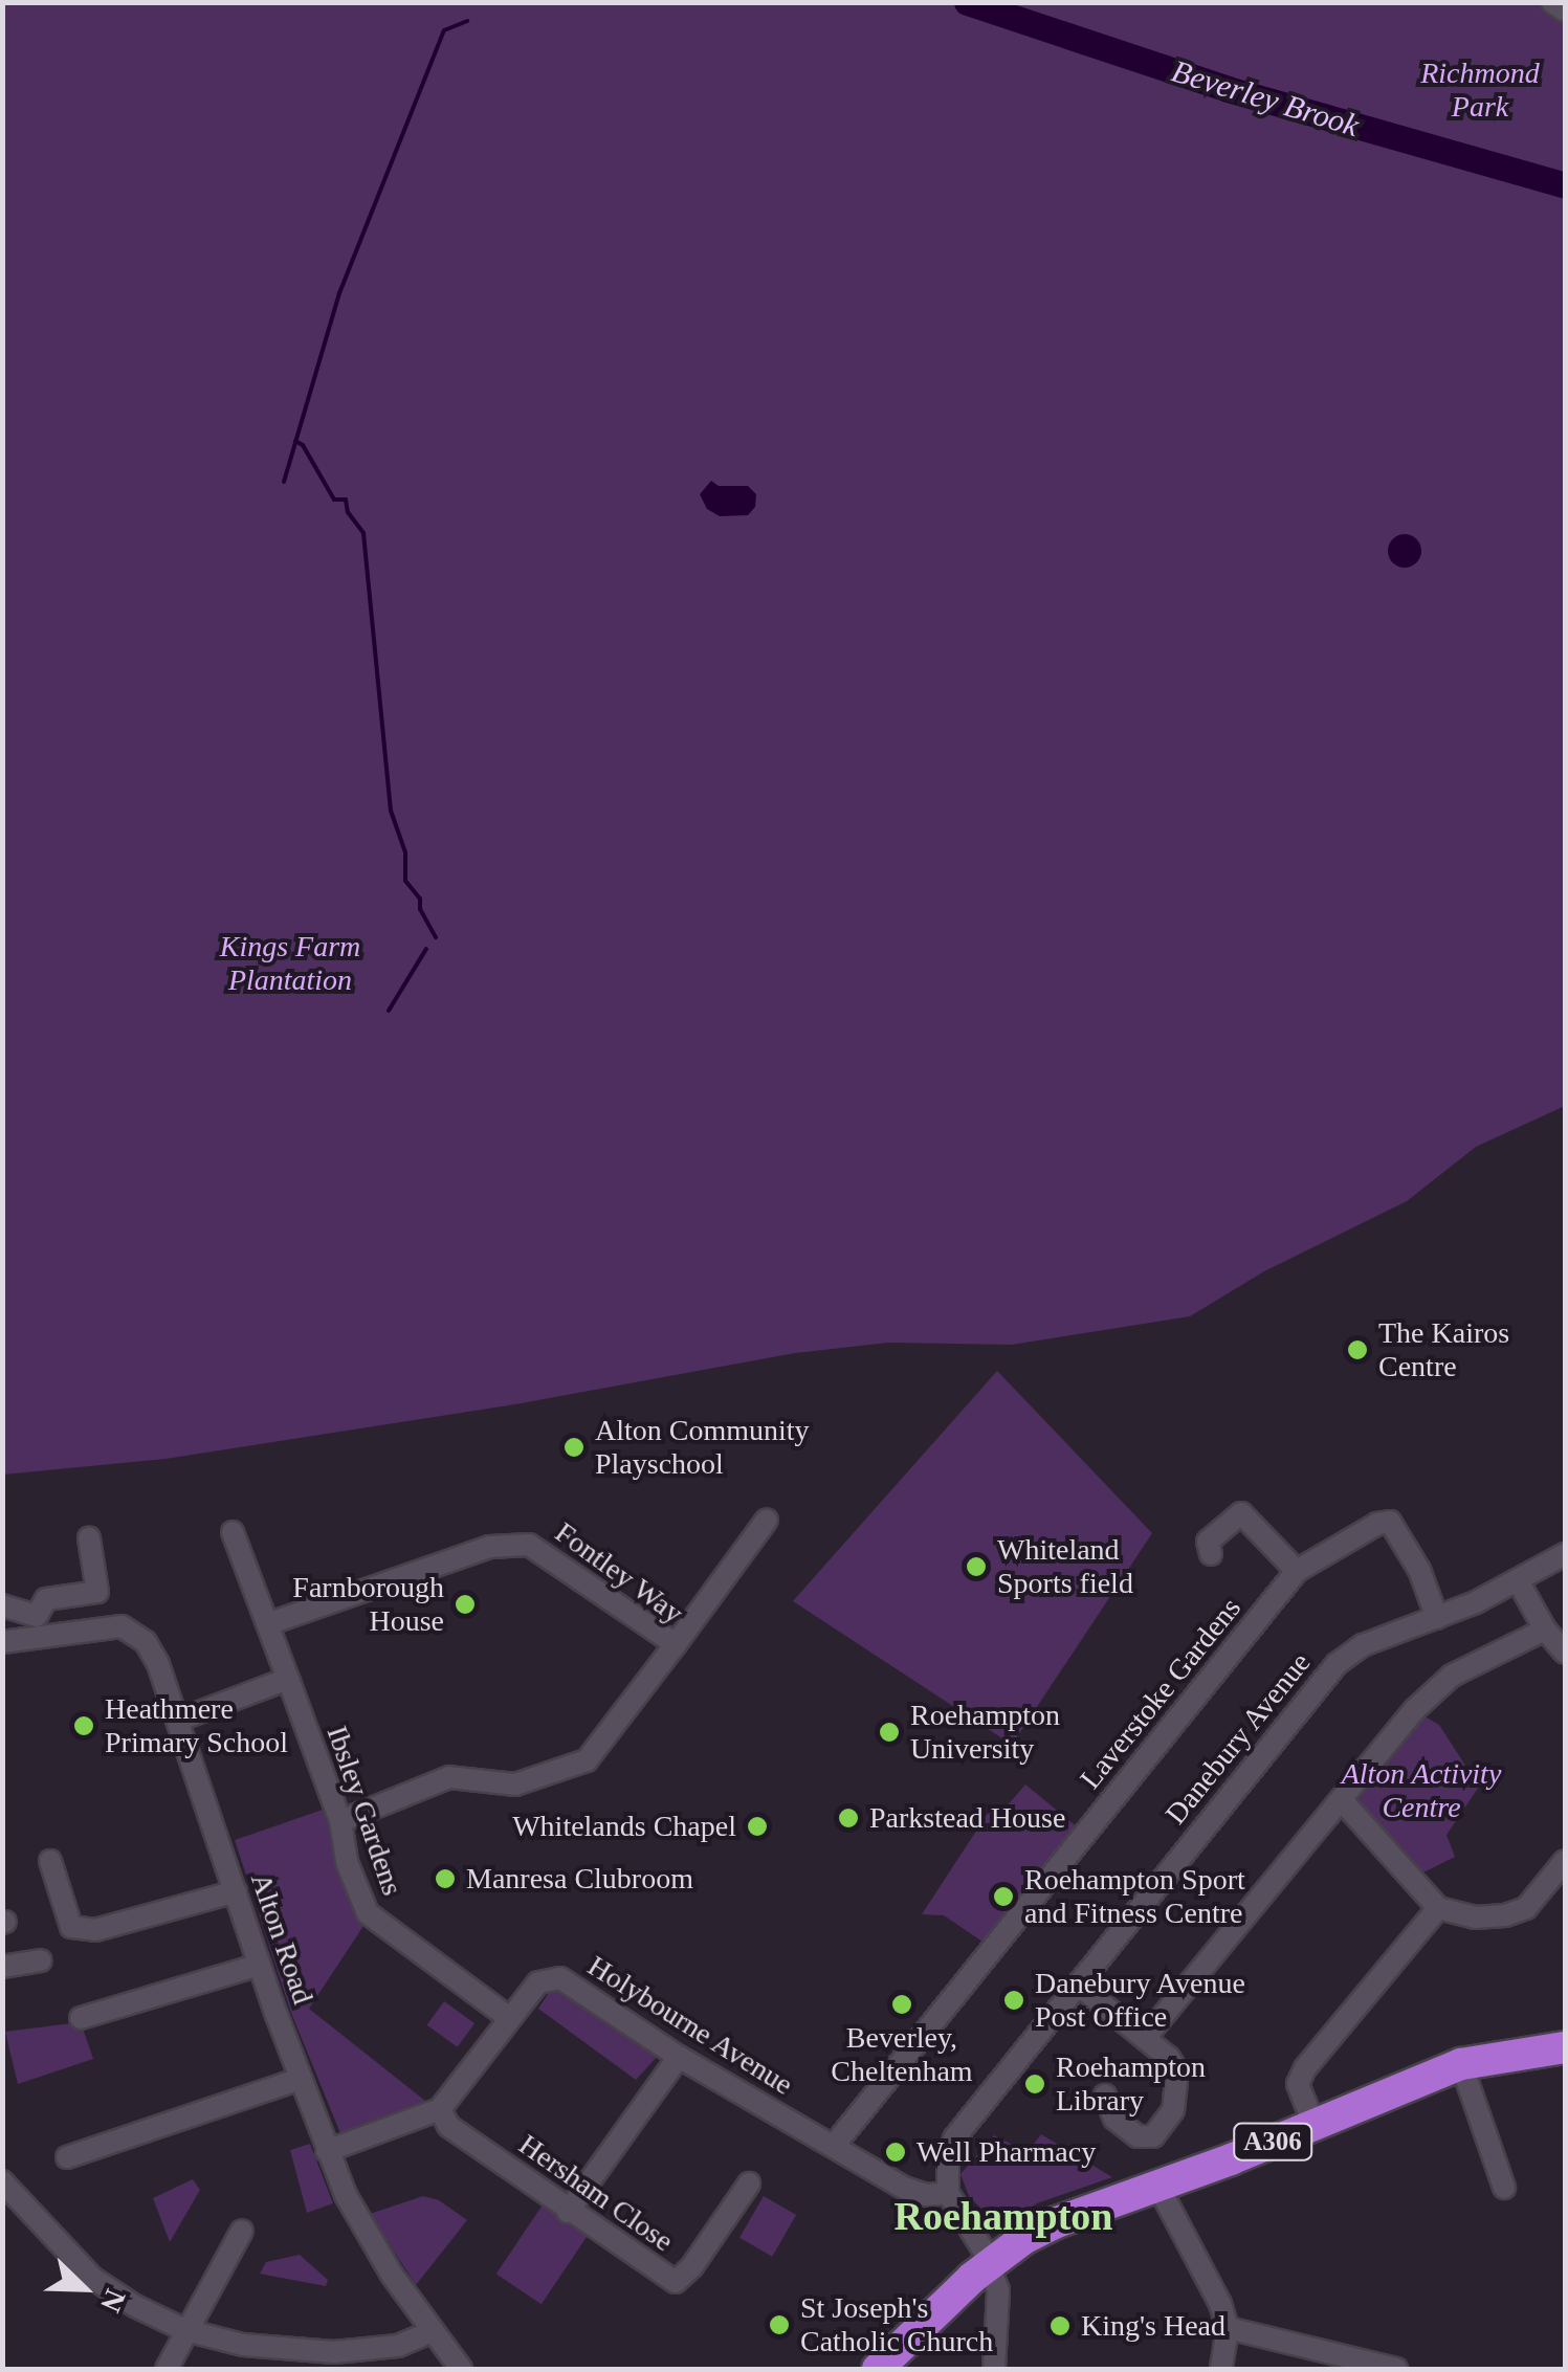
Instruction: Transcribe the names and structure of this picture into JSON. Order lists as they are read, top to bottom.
{
  "streets": {
    "highway": ["A306"],
    "street": [
      "Fontley Way",
      "Laverstoke Gardens",
      "Danebury Avenue",
      "Ibsley Gardens",
      "Alton Road",
      "Holybourne Avenue",
      "Hersham Close"
    ]
  },
  "crossings": [
    ["Fontley Way", "Ibsley Gardens"],
    ["Laverstoke Gardens", "Danebury Avenue"],
    ["Laverstoke Gardens", "Holybourne Avenue"],
    ["Danebury Avenue", "Holybourne Avenue"],
    ["Ibsley Gardens", "Holybourne Avenue"],
    ["Holybourne Avenue", "Hersham Close"]
  ],
  "districts": ["Roehampton"],
  "water": ["Beverley Brook"],
  "parks": ["Richmond Park", "Kings Farm Plantation", "Alton Activity Centre"],
  "places": [
    "The Kairos Centre",
    "Alton Community Playschool",
    "Whiteland Sports field",
    "Farnborough House",
    "Heathmere Primary School",
    "Roehampton University",
    "Parkstead House",
    "Whitelands Chapel",
    "Manresa Clubroom",
    "Roehampton Sport and Fitness Centre",
    "Danebury Avenue Post Office",
    "Beverley, Cheltenham",
    "Roehampton Library",
    "Well Pharmacy",
    "St Joseph's Catholic Church",
    "King's Head"
  ],
  "north": "bottom right"
}
